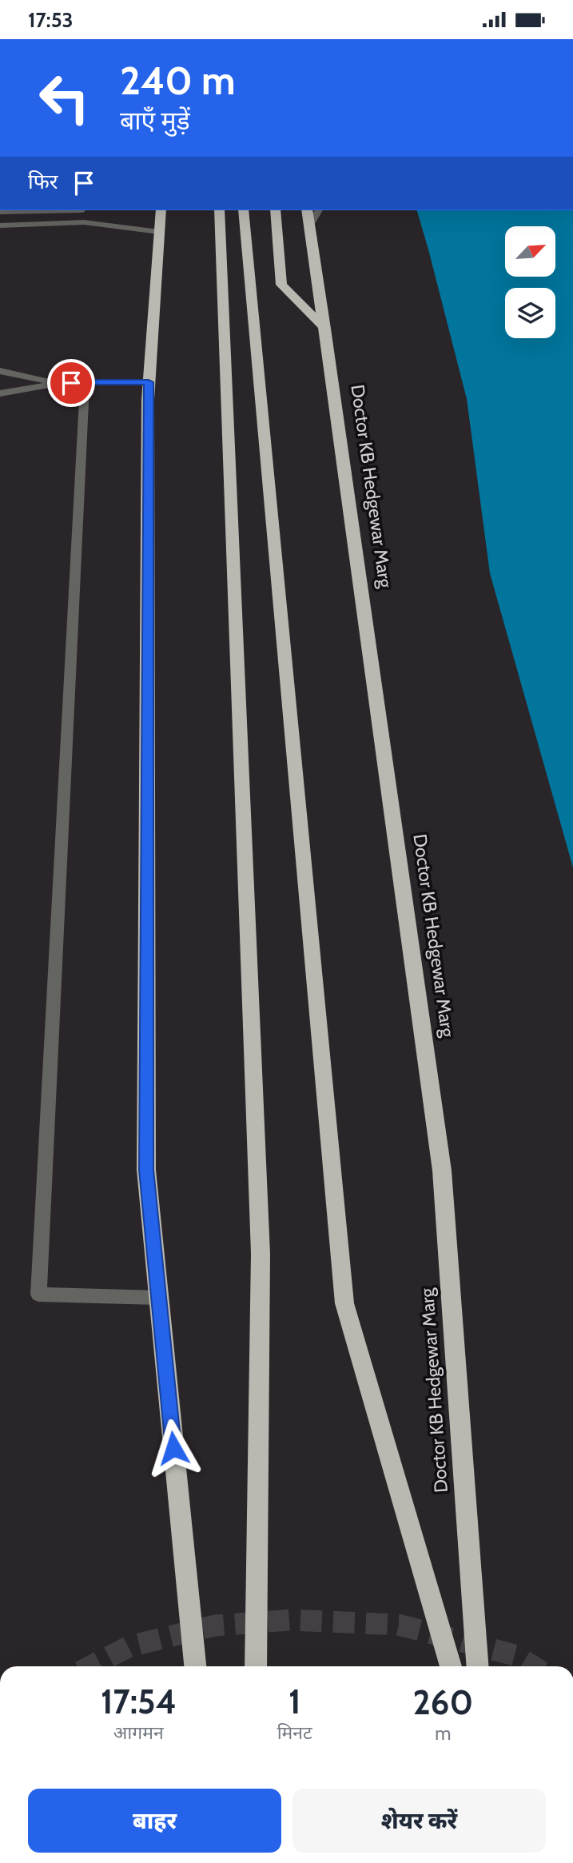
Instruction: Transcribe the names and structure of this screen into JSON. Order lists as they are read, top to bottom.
{
  "streets": {
    "highway": ["Doctor KB Hedgewar Marg"]
  },
  "north": "top right",
  "page": {
    "status": "17:53",
    "turn": ["240 m", "बाएँ मुड़ें"],
    "then": "फिर",
    "eta": [
      "17:54",
      "आगमन",
      "1",
      "मिनट",
      "260",
      "m"
    ],
    "buttons": ["बाहर", "शेयर करें"]
  }
}
